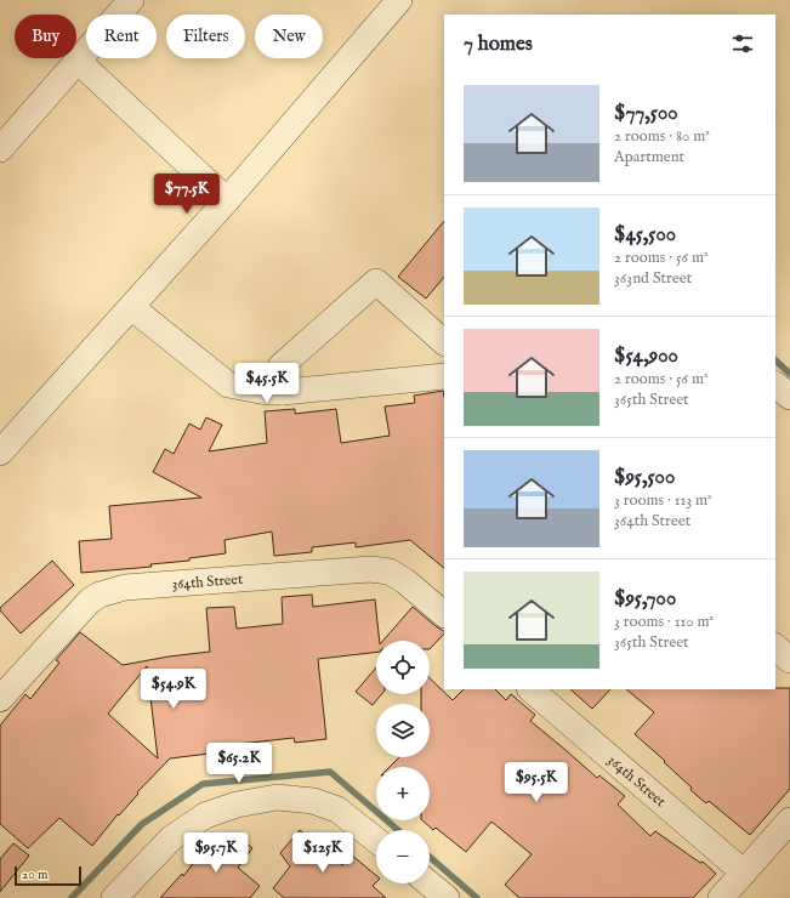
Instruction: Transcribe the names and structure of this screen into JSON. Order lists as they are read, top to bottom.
{
  "streets": {
    "street": ["364th Street"]
  },
  "scale_bar": "20 m",
  "page": {
    "chip": [
      "Buy",
      "Rent",
      "Filters",
      "New"
    ],
    "heading": "7 homes",
    "list": [
      {
        "name": "$77,500",
        "note": "2 rooms · 80 m² · Apartment"
      },
      {
        "name": "$45,500",
        "note": "2 rooms · 56 m² · 363nd Street"
      },
      {
        "name": "$54,900",
        "note": "2 rooms · 56 m² · 365th Street"
      },
      {
        "name": "$95,500",
        "note": "3 rooms · 113 m² · 364th Street"
      },
      {
        "name": "$95,700",
        "note": "3 rooms · 110 m² · 365th Street"
      }
    ],
    "price": [
      "$77.5K",
      "$45.5K",
      "$54.9K",
      "$65.2K",
      "$95.5K",
      "$95.7K",
      "$125K"
    ],
    "map_buttons": ["+", "−"],
    "scale": "20 m"
  }
}
